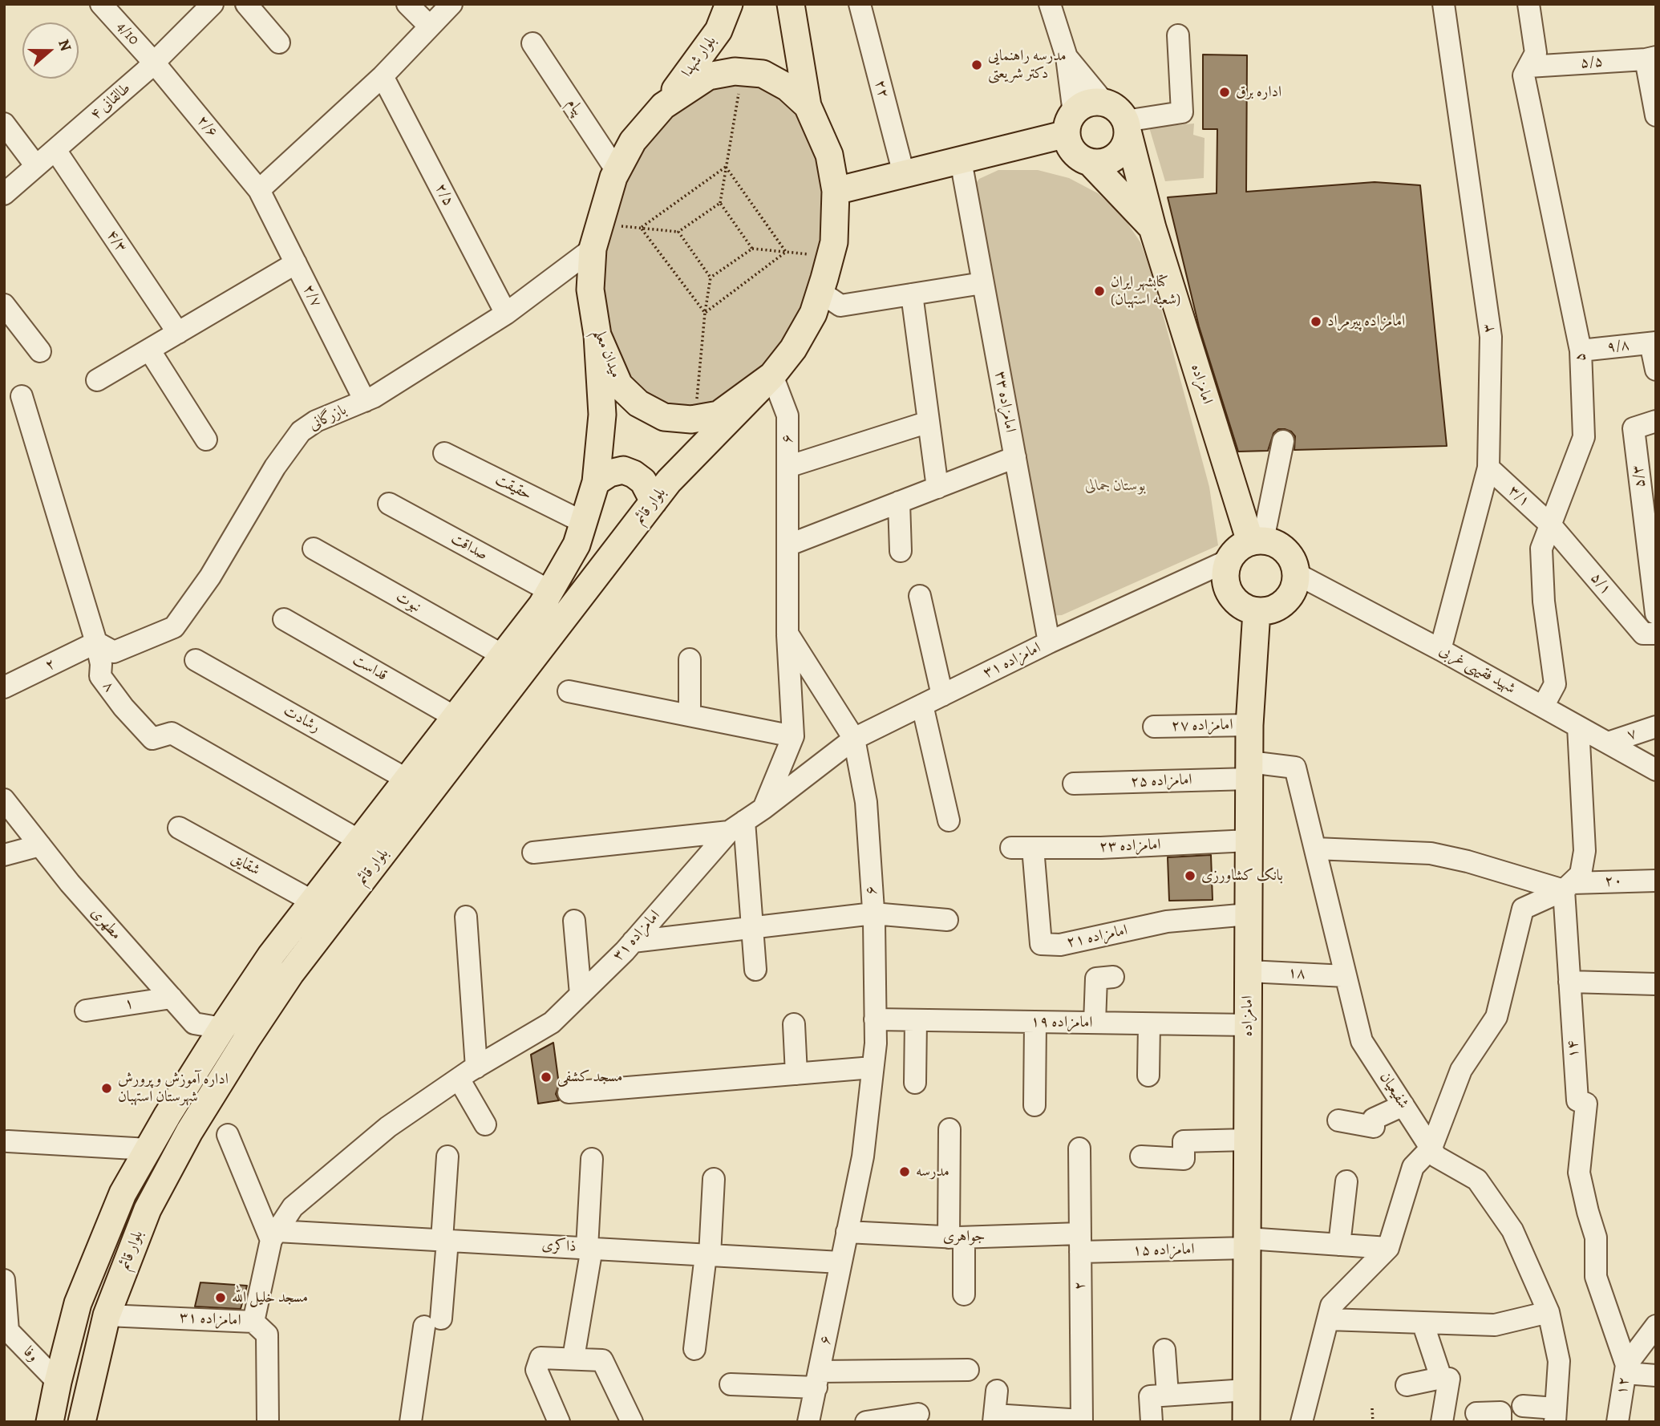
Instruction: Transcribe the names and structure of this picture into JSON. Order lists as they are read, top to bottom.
{
  "streets": {
    "main road": [
      "بلوار شهدا",
      "میدان معلم",
      "امامزاده",
      "بلوار قائم"
    ],
    "street": [
      "4/10",
      "۵/۵",
      "۲۲",
      "طالقانی ۴",
      "پیام",
      "۲/۶",
      "۲/۵",
      "۴/۳",
      "۲/۷",
      "۳",
      "۹/۸",
      "۵",
      "امامزاده ۳۳",
      "بازرگانی",
      "۶",
      "۵/۳",
      "حقیقت",
      "۳/۱",
      "صداقت",
      "۵/۱",
      "نبوت",
      "امامزاده ۳۱",
      "۲",
      "قداست",
      "شهید فقیهی غربی",
      "۸",
      "رشادت",
      "امامزاده ۲۷",
      "۷",
      "امامزاده ۲۵",
      "امامزاده ۲۳",
      "شقایق",
      "۲۰",
      "مطهری",
      "امامزاده ۲۱",
      "۱۸",
      "۱",
      "امامزاده ۱۹",
      "۱۴",
      "شفیعیان",
      "جواهری",
      "ذاکری",
      "امامزاده ۱۵",
      "وفا",
      "۱۲"
    ]
  },
  "crossings": [
    ["4/10", "طالقانی ۴"],
    ["4/10", "۲/۶"],
    ["بلوار شهدا", "میدان معلم"],
    ["۵/۵", "۵"],
    ["طالقانی ۴", "۲/۶"],
    ["طالقانی ۴", "۴/۳"],
    ["پیام", "میدان معلم"],
    ["۲/۶", "۲/۷"],
    ["۲/۵", "بازرگانی"],
    ["۲/۷", "بازرگانی"],
    ["۳", "۳/۱"],
    ["۳", "شهید فقیهی غربی"],
    ["۹/۸", "۵"],
    ["میدان معلم", "بازرگانی"],
    ["میدان معلم", "۶"],
    ["میدان معلم", "بلوار قائم"],
    ["۵", "۳/۱"],
    ["۵", "۵/۱"],
    ["۵", "شهید فقیهی غربی"],
    ["امامزاده", "امامزاده ۳۱"],
    ["امامزاده", "شهید فقیهی غربی"],
    ["امامزاده", "امامزاده ۲۷"],
    ["امامزاده", "امامزاده ۲۵"],
    ["امامزاده", "امامزاده ۲۳"],
    ["امامزاده", "امامزاده ۲۱"],
    ["امامزاده", "۱۸"],
    ["امامزاده", "امامزاده ۱۹"],
    ["امامزاده", "شفیعیان"],
    ["امامزاده", "امامزاده ۱۵"],
    ["امامزاده ۳۳", "امامزاده ۳۱"],
    ["بازرگانی", "۲"],
    ["بازرگانی", "۸"],
    ["۶", "بلوار قائم"],
    ["۶", "امامزاده ۳۱"],
    ["۶", "امامزاده ۱۹"],
    ["۶", "جواهری"],
    ["۶", "ذاکری"],
    ["حقیقت", "بلوار قائم"],
    ["۳/۱", "۵/۱"],
    ["بلوار قائم", "صداقت"],
    ["بلوار قائم", "نبوت"],
    ["بلوار قائم", "امامزاده ۳۱"],
    ["بلوار قائم", "قداست"],
    ["بلوار قائم", "۸"],
    ["بلوار قائم", "رشادت"],
    ["بلوار قائم", "شقایق"],
    ["بلوار قائم", "مطهری"],
    ["بلوار قائم", "وفا"],
    ["امامزاده ۳۱", "شهید فقیهی غربی"],
    ["امامزاده ۳۱", "ذاکری"],
    ["۲", "۸"],
    ["۲", "جواهری"],
    ["۲", "امامزاده ۱۵"],
    ["شهید فقیهی غربی", "۷"],
    ["شهید فقیهی غربی", "۱۴"],
    ["امامزاده ۲۵", "شفیعیان"],
    ["امامزاده ۲۳", "امامزاده ۲۱"],
    ["۲۰", "۱۴"],
    ["مطهری", "۱"],
    ["۱۸", "شفیعیان"],
    ["۱۴", "۱۲"],
    ["جواهری", "امامزاده ۱۵"]
  ],
  "parks": ["بوستان جمالی"],
  "places": [
    "مدرسه راهنمایی دکتر شریعتی",
    "اداره برق",
    "کتابشهر ایران (شعبه استهبان)",
    "امامزاده پیرمراد",
    "بانک کشاورزی",
    "مسجد کشفی",
    "اداره آموزش و پرورش شهرستان استهبان",
    "مدرسه",
    "مسجد خلیل الله"
  ],
  "north": "right"
}
